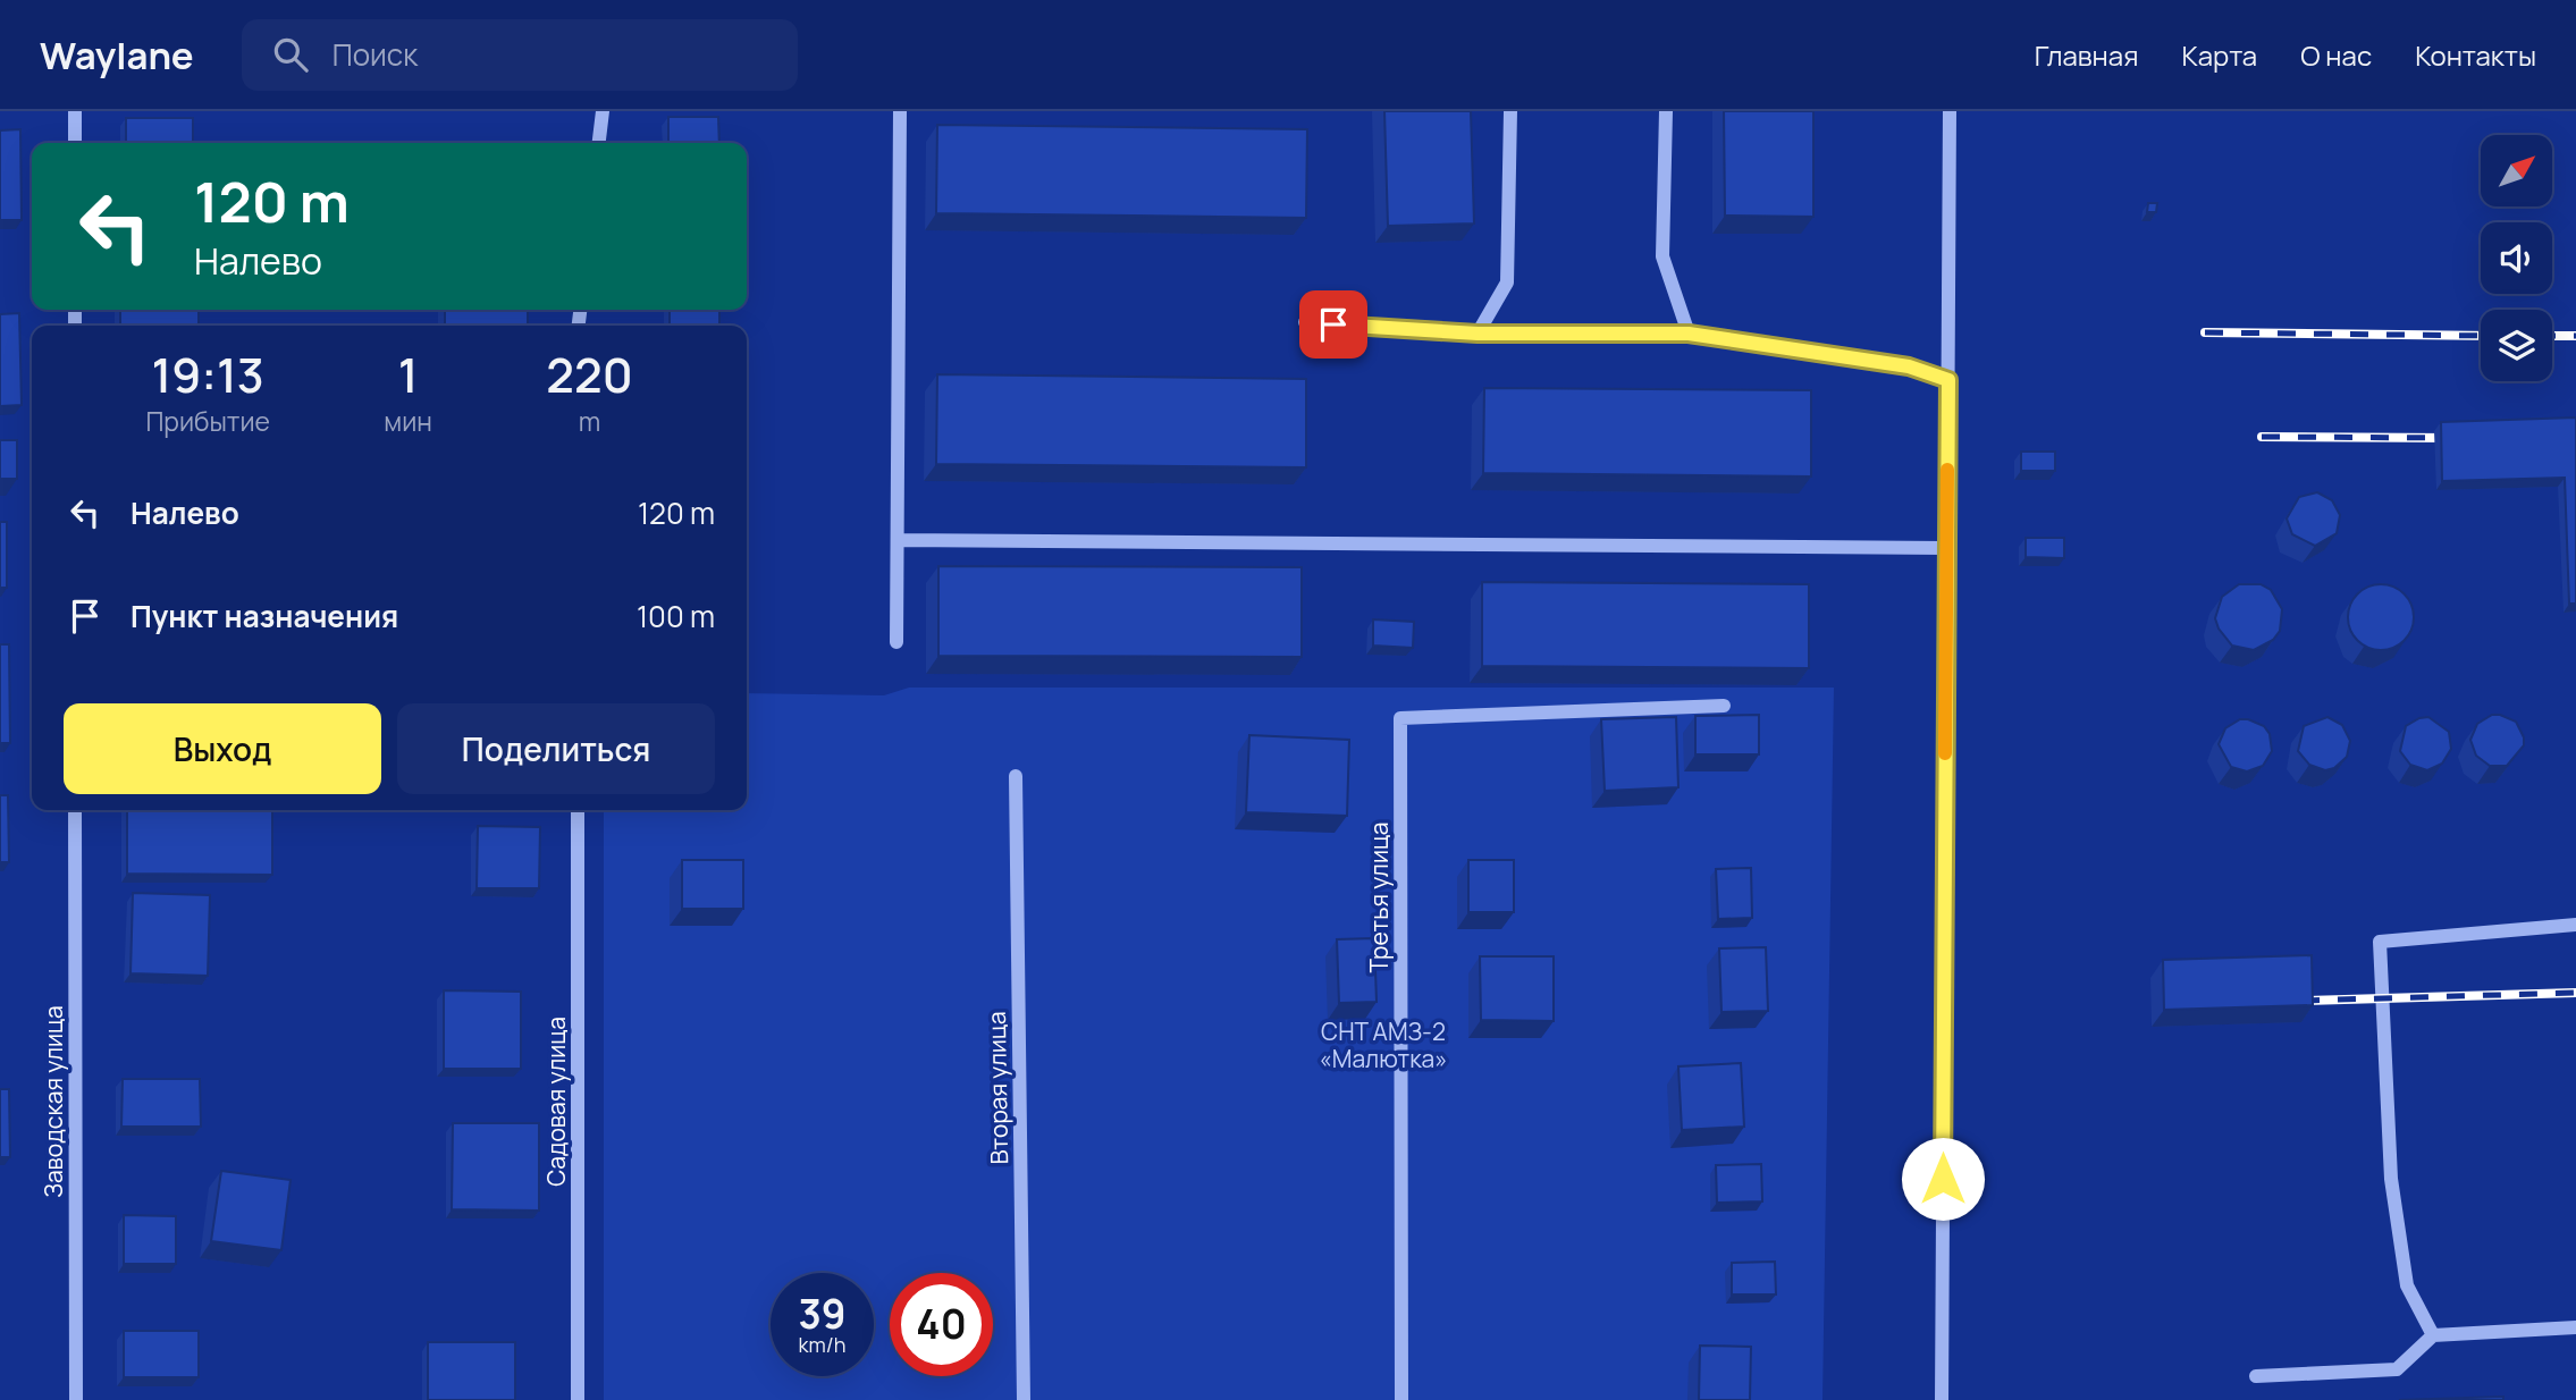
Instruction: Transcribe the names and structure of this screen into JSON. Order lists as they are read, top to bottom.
{
  "streets": {
    "street": [
      "Третья улица",
      "Вторая улица",
      "Заводская улица",
      "Садовая улица"
    ]
  },
  "parks": ["СНТ АМЗ-2 «Малютка»"],
  "north": "top right",
  "page": {
    "header": "Waylane",
    "search": "Поиск",
    "nav": [
      "Главная",
      "Карта",
      "О нас",
      "Контакты"
    ],
    "turn": ["120 m", "Налево"],
    "eta": [
      "19:13",
      "Прибытие",
      "1",
      "мин",
      "220",
      "m"
    ],
    "list": [
      {
        "name": "Налево",
        "value": "120 m"
      },
      {
        "name": "Пункт назначения",
        "value": "100 m"
      }
    ],
    "buttons": ["Выход", "Поделиться"],
    "speed": "39 km/h",
    "limit": "40"
  }
}
